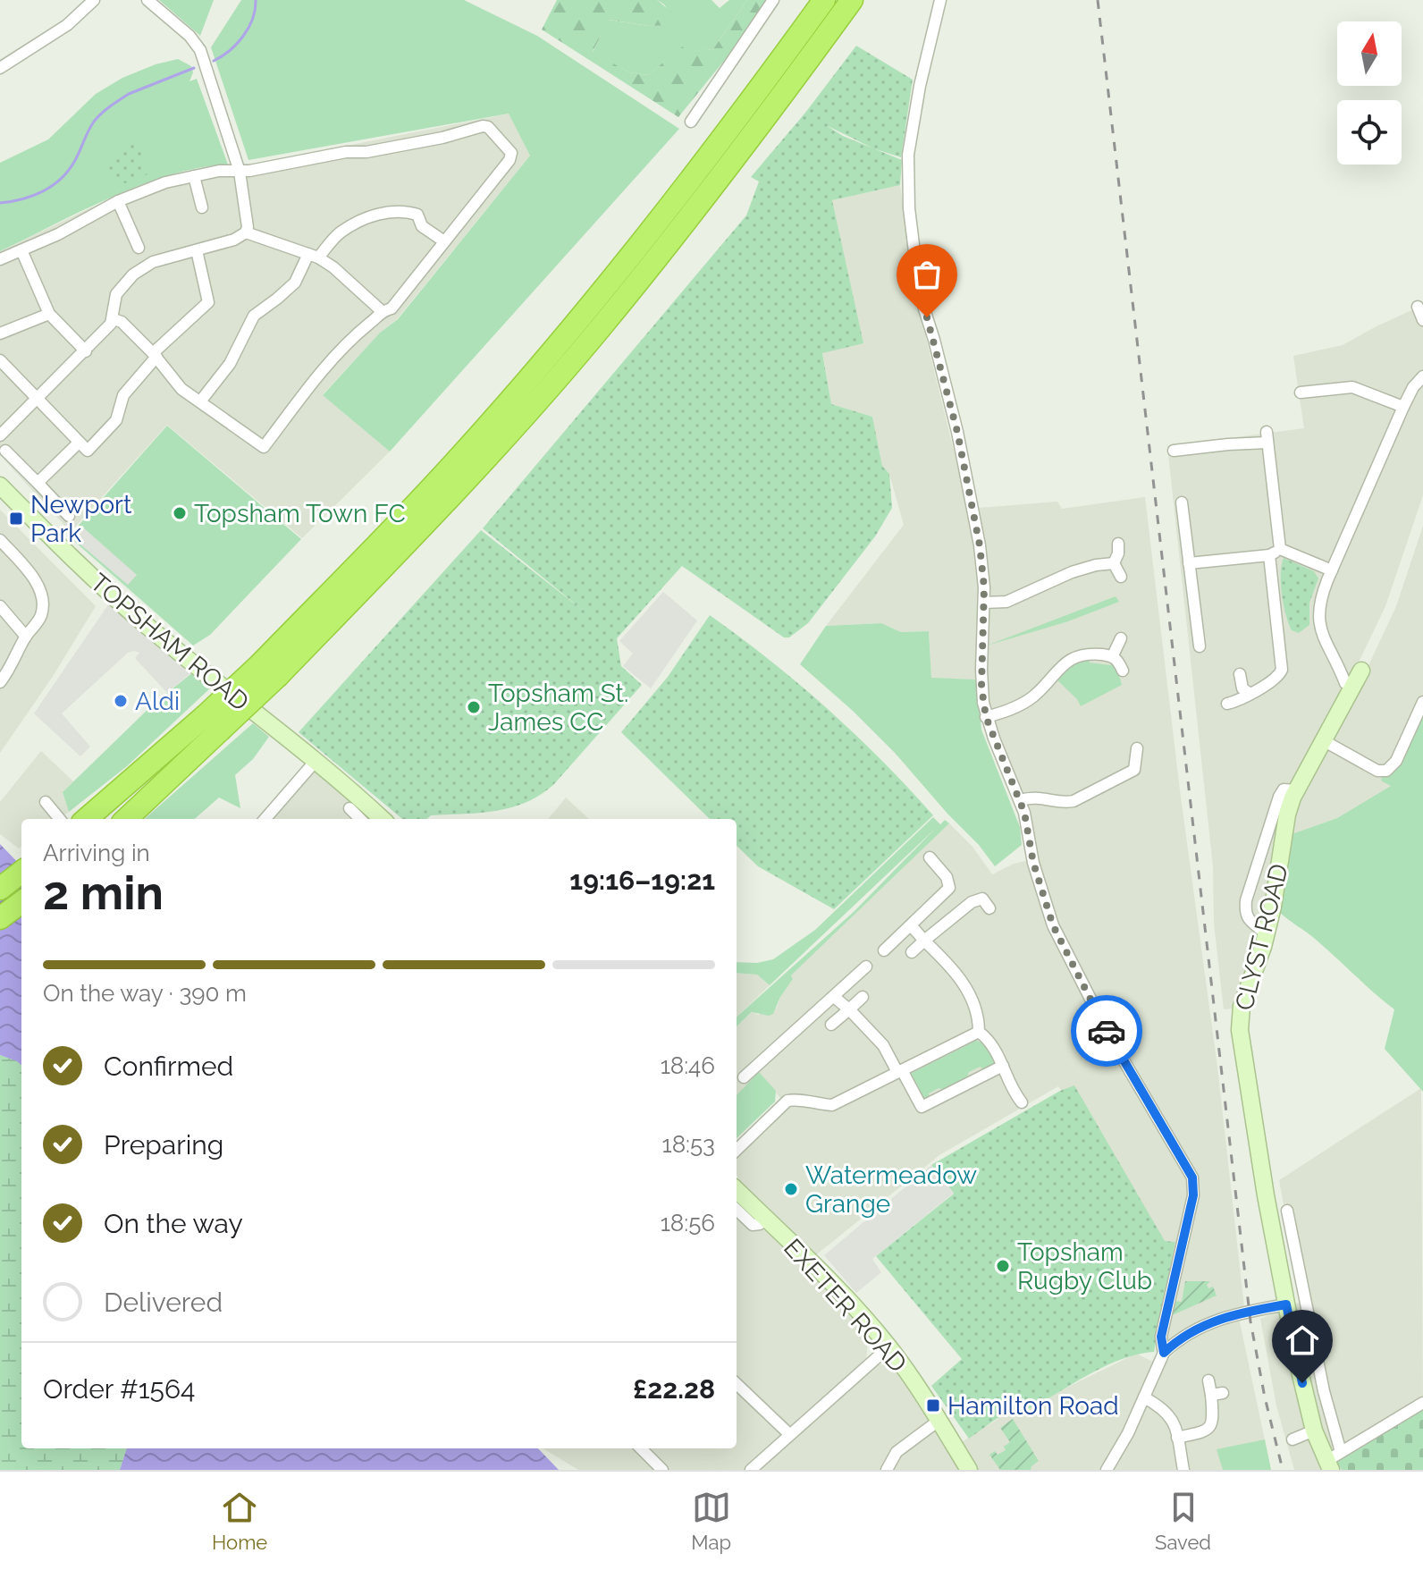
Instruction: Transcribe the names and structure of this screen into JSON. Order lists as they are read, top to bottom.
{
  "streets": {
    "street": ["TOPSHAM ROAD", "CLYST ROAD", "EXETER ROAD"]
  },
  "places": {
    "other": [
      "Topsham Town FC",
      "Aldi",
      "Topsham St. James CC",
      "Watermeadow Grange",
      "Topsham Rugby Club"
    ],
    "transit": ["Newport Park", "Hamilton Road"]
  },
  "north": "top",
  "page": {
    "heading": ["2 min", "Arriving in", "19:16–19:21"],
    "panel": ["Order #1564", "£22.28"],
    "bar": "On the way · 390 m",
    "list": [
      ["Confirmed", "18:46"],
      ["Preparing", "18:53"],
      ["On the way", "18:56"],
      "Delivered"
    ],
    "tabs": ["Home", "Map", "Saved"]
  }
}
